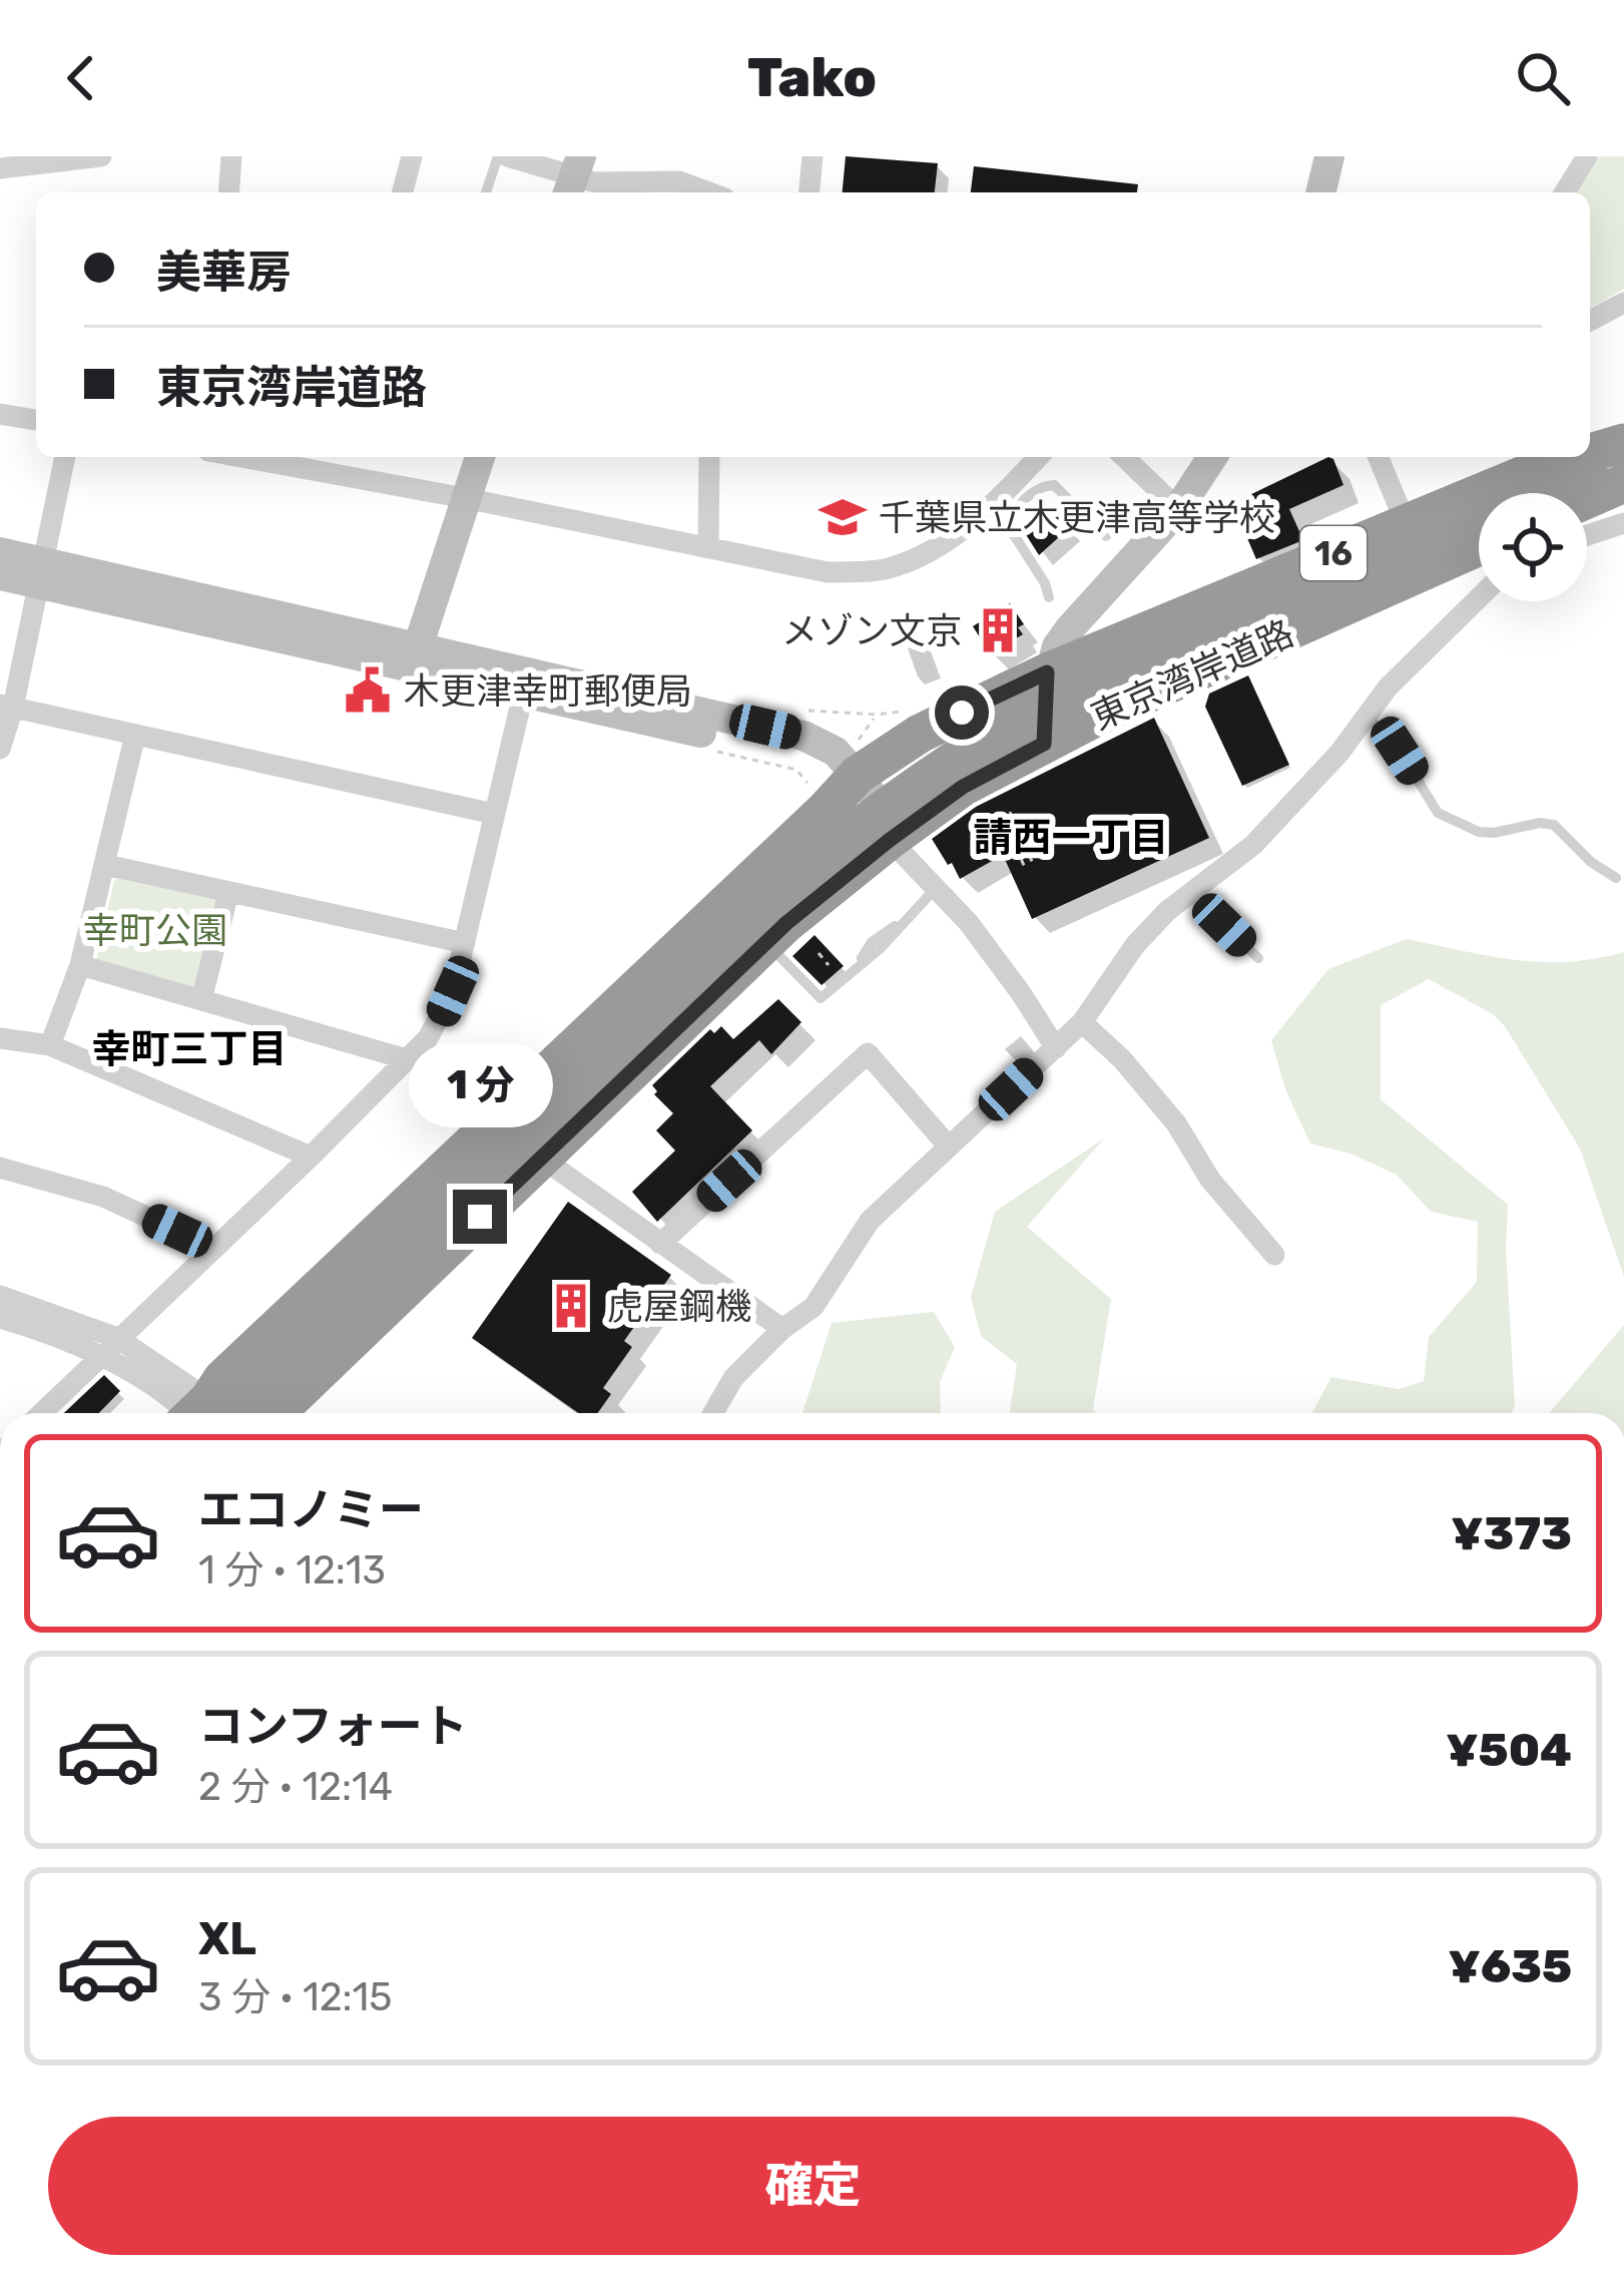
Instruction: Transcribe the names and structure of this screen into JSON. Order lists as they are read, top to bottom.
{
  "streets": {
    "highway": ["16", "東京湾岸道路"]
  },
  "districts": ["請西一丁目", "幸町三丁目"],
  "parks": ["幸町公園"],
  "places": {
    "school or university": ["千葉県立木更津高等学校"],
    "building": ["メゾン文京", "虎屋鋼機"],
    "public building": ["木更津幸町郵便局"]
  },
  "page": {
    "header": "Tako",
    "banner": ["美華房", "東京湾岸道路"],
    "bubble": "1 分",
    "list": [
      {
        "name": "エコノミー",
        "note": "1 分 · 12:13",
        "value": "¥373"
      },
      {
        "name": "コンフォート",
        "note": "2 分 · 12:14",
        "value": "¥504"
      },
      {
        "name": "XL",
        "note": "3 分 · 12:15",
        "value": "¥635"
      }
    ],
    "buttons": "確定"
  }
}
